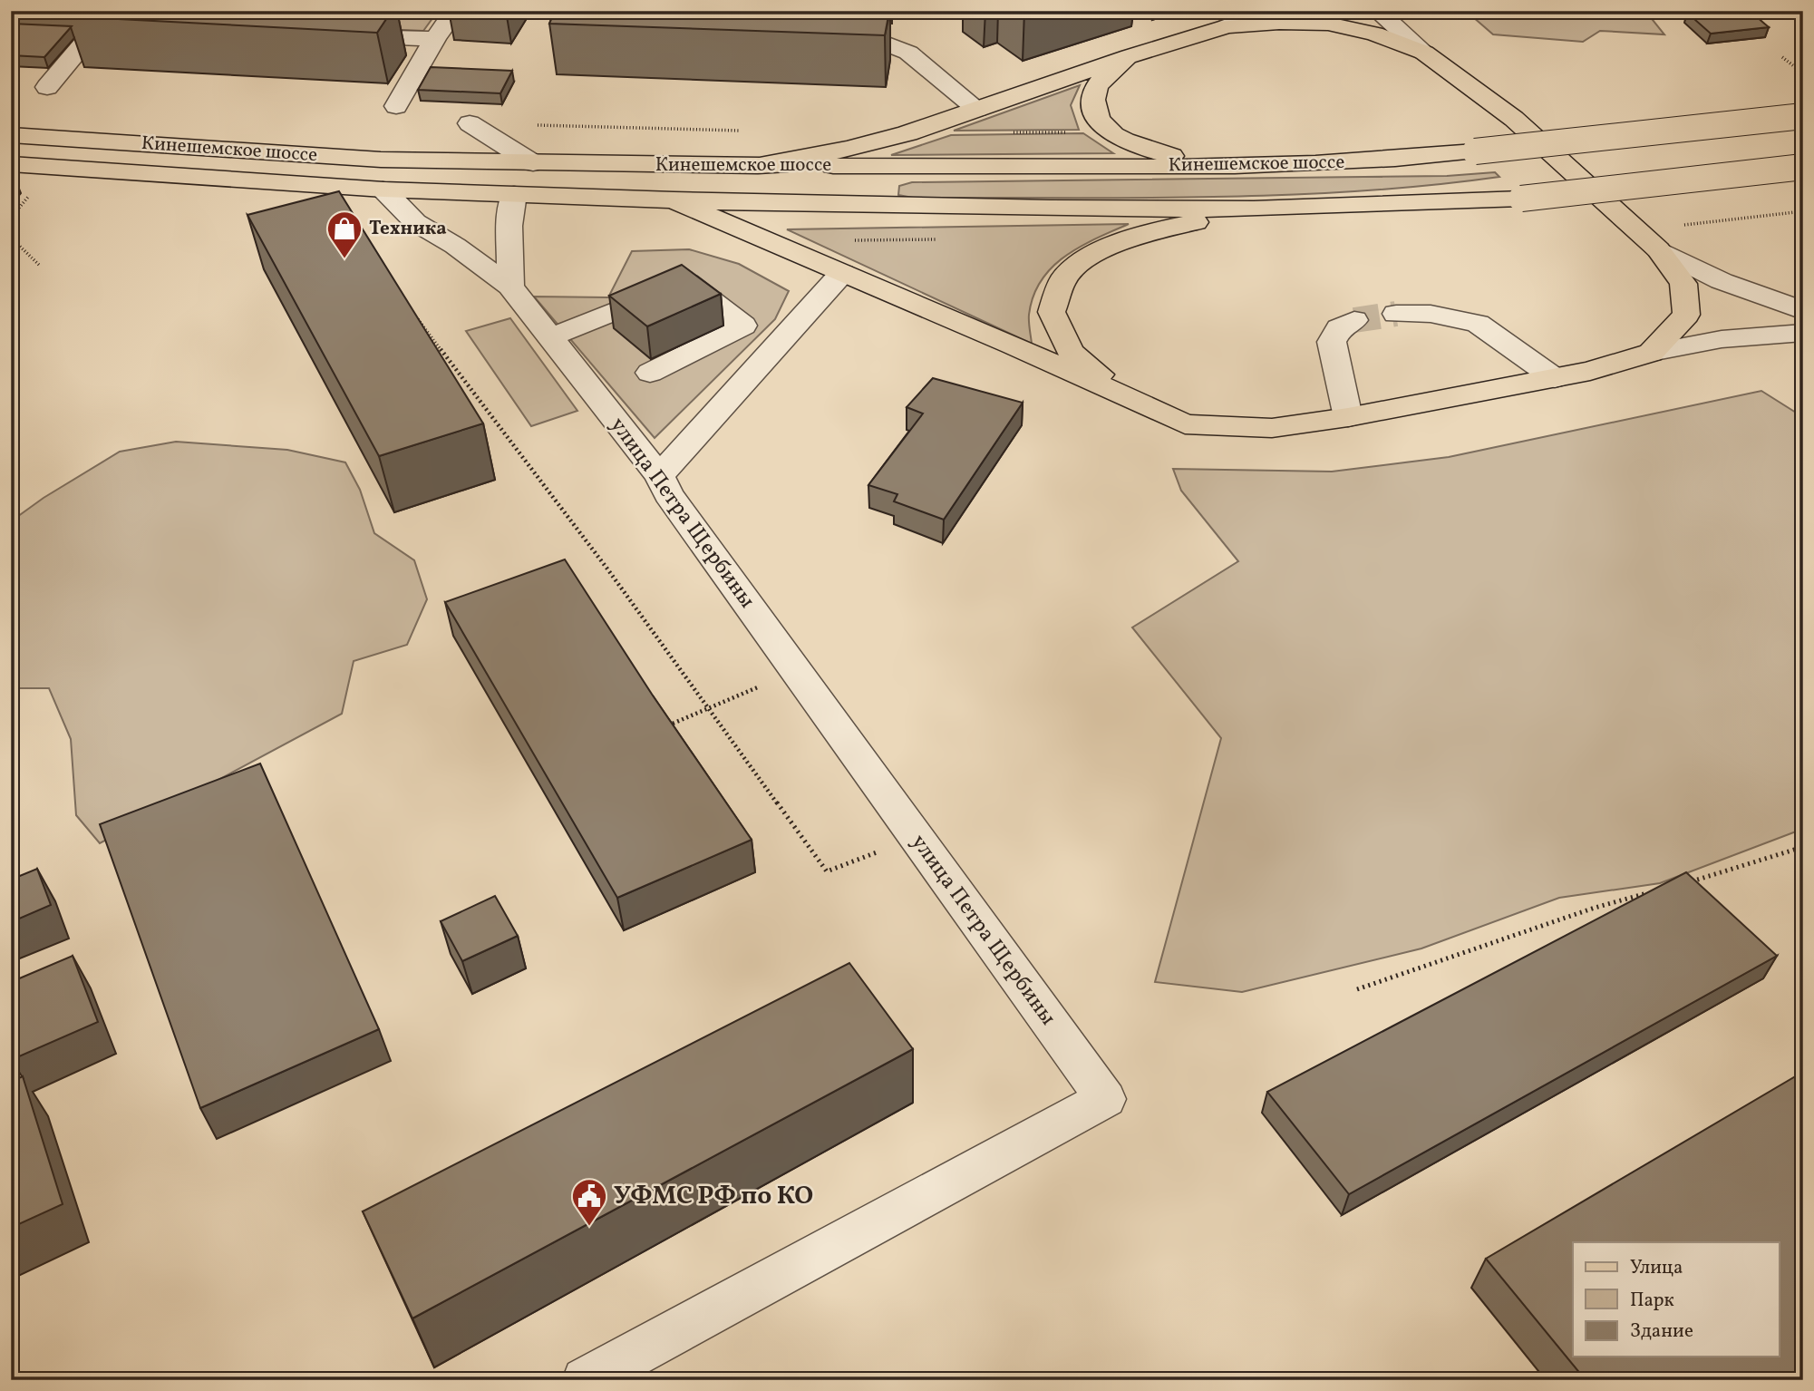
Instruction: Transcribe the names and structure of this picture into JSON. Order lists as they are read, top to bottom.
{
  "streets": {
    "main road": ["Кинешемское шоссе"],
    "street": ["улица Петра Щербины"]
  },
  "crossings": [
    ["Кинешемское шоссе", "улица Петра Щербины"]
  ],
  "places": {
    "shop": ["Техника"],
    "public building": ["УФМС РФ по КО"]
  },
  "legend": ["Улица", "Парк", "Здание"]
}
